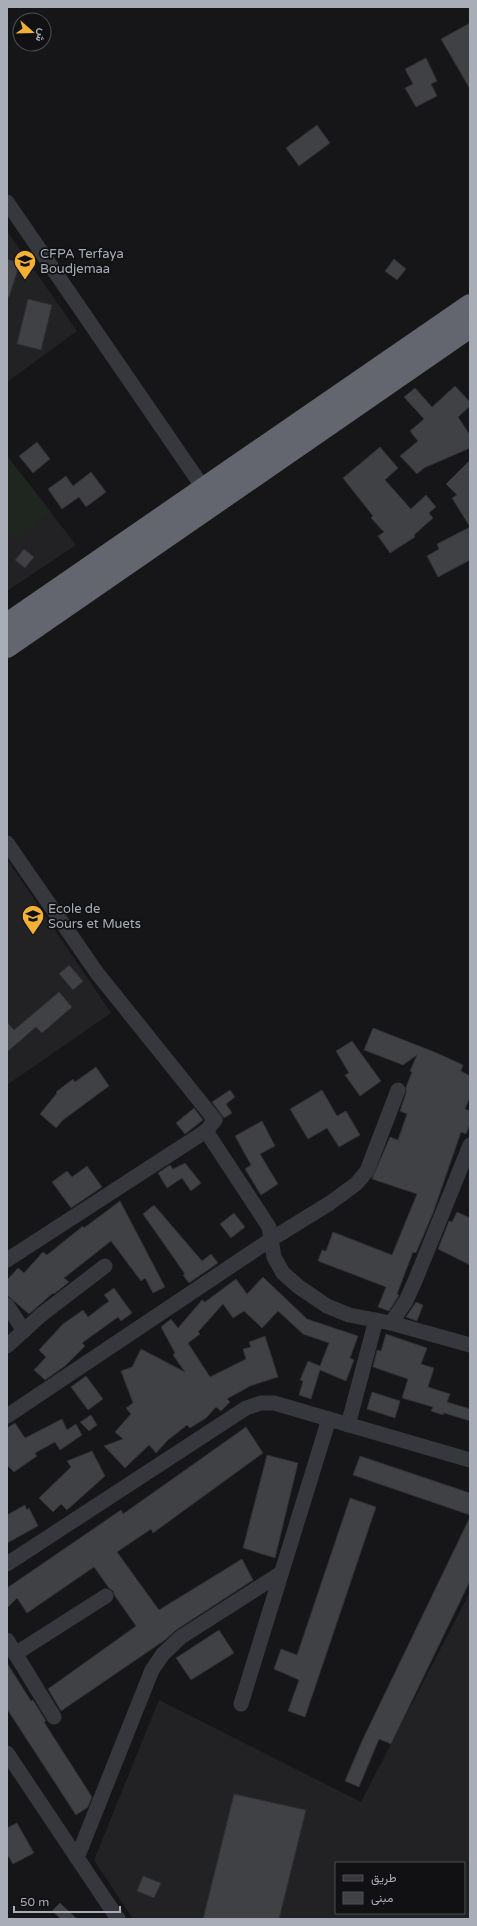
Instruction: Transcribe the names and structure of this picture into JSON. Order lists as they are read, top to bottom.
{
  "places": {
    "school or university": ["CFPA Terfaya Boudjemaa", "Ecole de Sours et Muets"]
  },
  "legend": ["طريق", "مبنى"],
  "scale_bar": "50 m",
  "north": "right"
}
